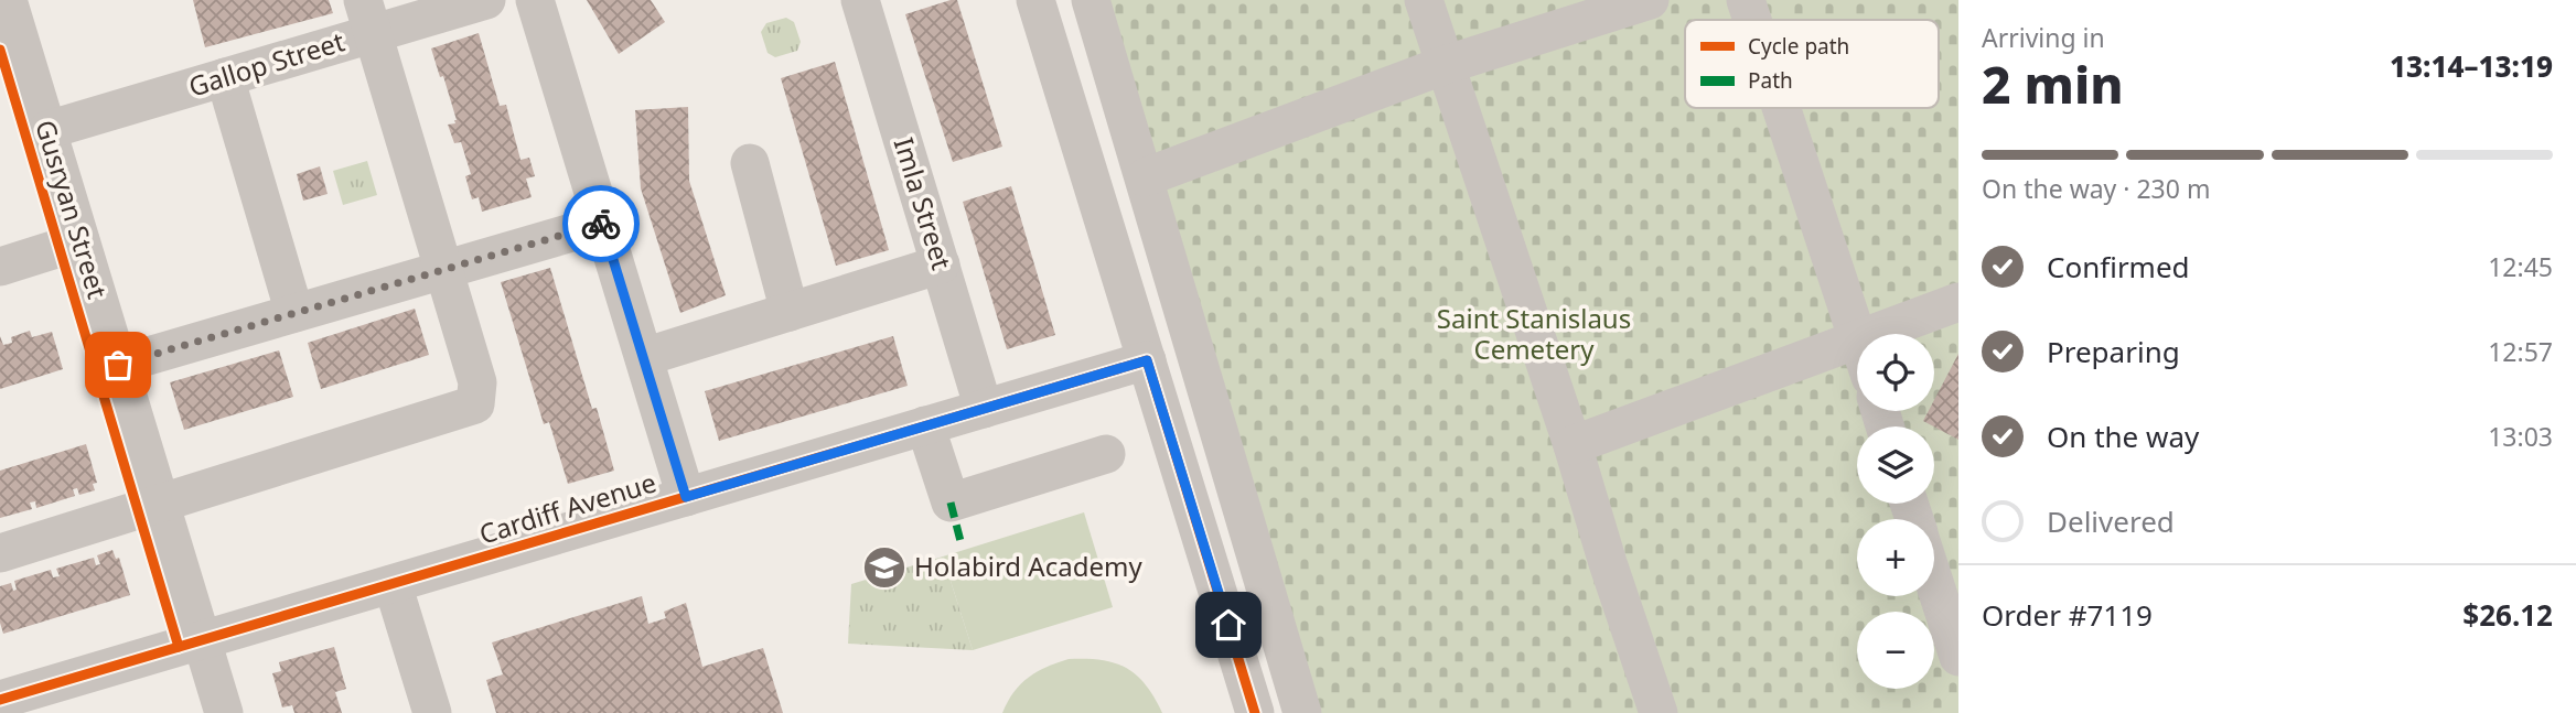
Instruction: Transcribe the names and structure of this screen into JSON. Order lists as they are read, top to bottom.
{
  "streets": {
    "street": [
      "Gallop Street",
      "Imla Street",
      "Gusryan Street",
      "Cardiff Avenue"
    ]
  },
  "crossings": [
    ["Gallop Street", "Gusryan Street"],
    ["Imla Street", "Cardiff Avenue"],
    ["Gusryan Street", "Cardiff Avenue"]
  ],
  "parks": ["Saint Stanislaus Cemetery"],
  "places": {
    "school or university": ["Holabird Academy"]
  },
  "legend": ["Cycle path", "Path"],
  "page": {
    "heading": ["2 min", "Arriving in", "13:14–13:19"],
    "panel": ["Order #7119", "$26.12"],
    "bar": "On the way · 230 m",
    "list": [
      ["Confirmed", "12:45"],
      ["Preparing", "12:57"],
      ["On the way", "13:03"],
      "Delivered"
    ],
    "map_buttons": ["+", "−"]
  }
}
